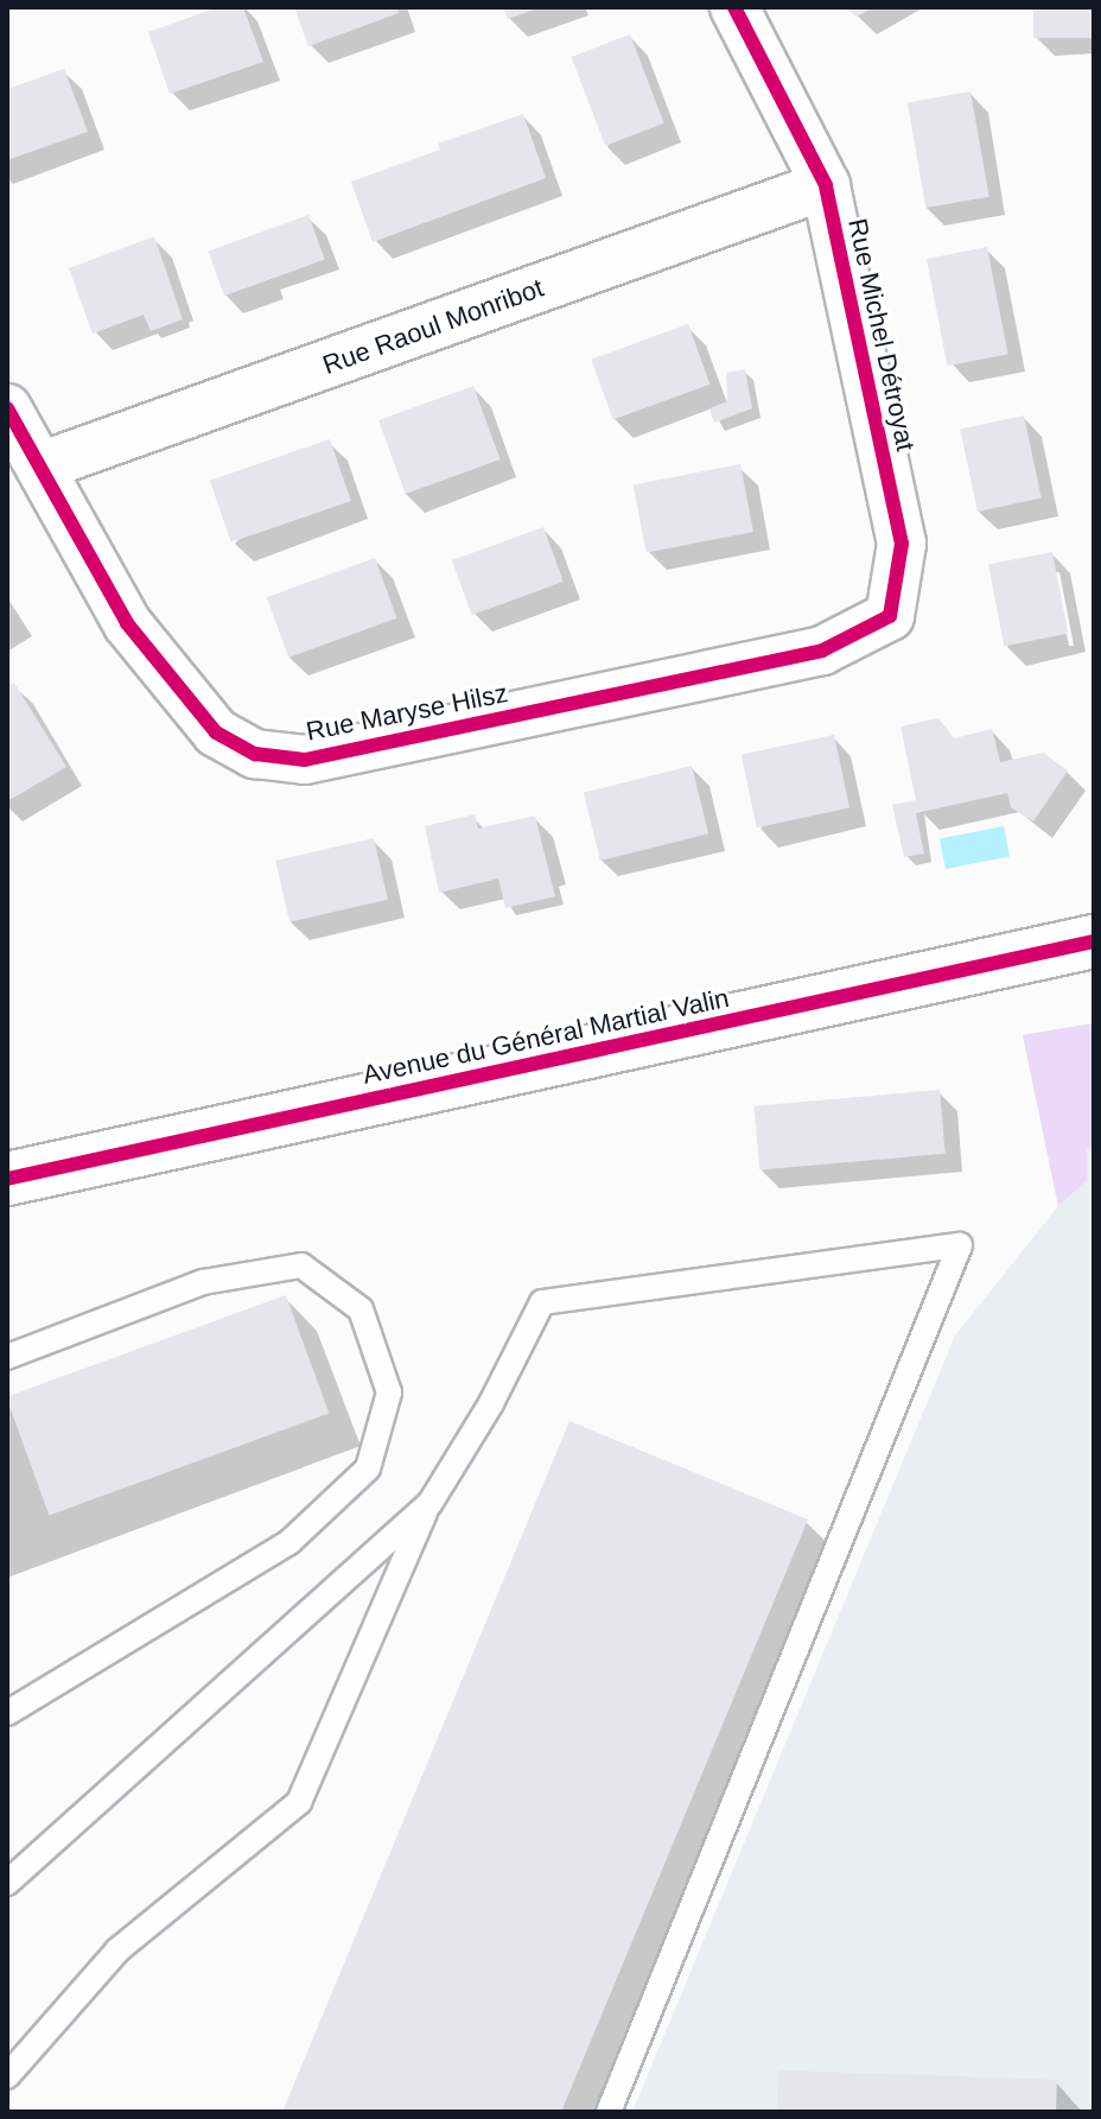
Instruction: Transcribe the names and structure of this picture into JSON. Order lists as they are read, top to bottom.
{
  "streets": {
    "main road": ["Avenue du Général Martial Valin"],
    "street": ["Rue Raoul Monribot", "Rue Michel Détroyat", "Rue Maryse Hilsz"]
  },
  "crossings": [
    ["Rue Raoul Monribot", "Rue Michel Détroyat"],
    ["Rue Raoul Monribot", "Rue Maryse Hilsz"],
    ["Rue Michel Détroyat", "Rue Maryse Hilsz"]
  ]
}
